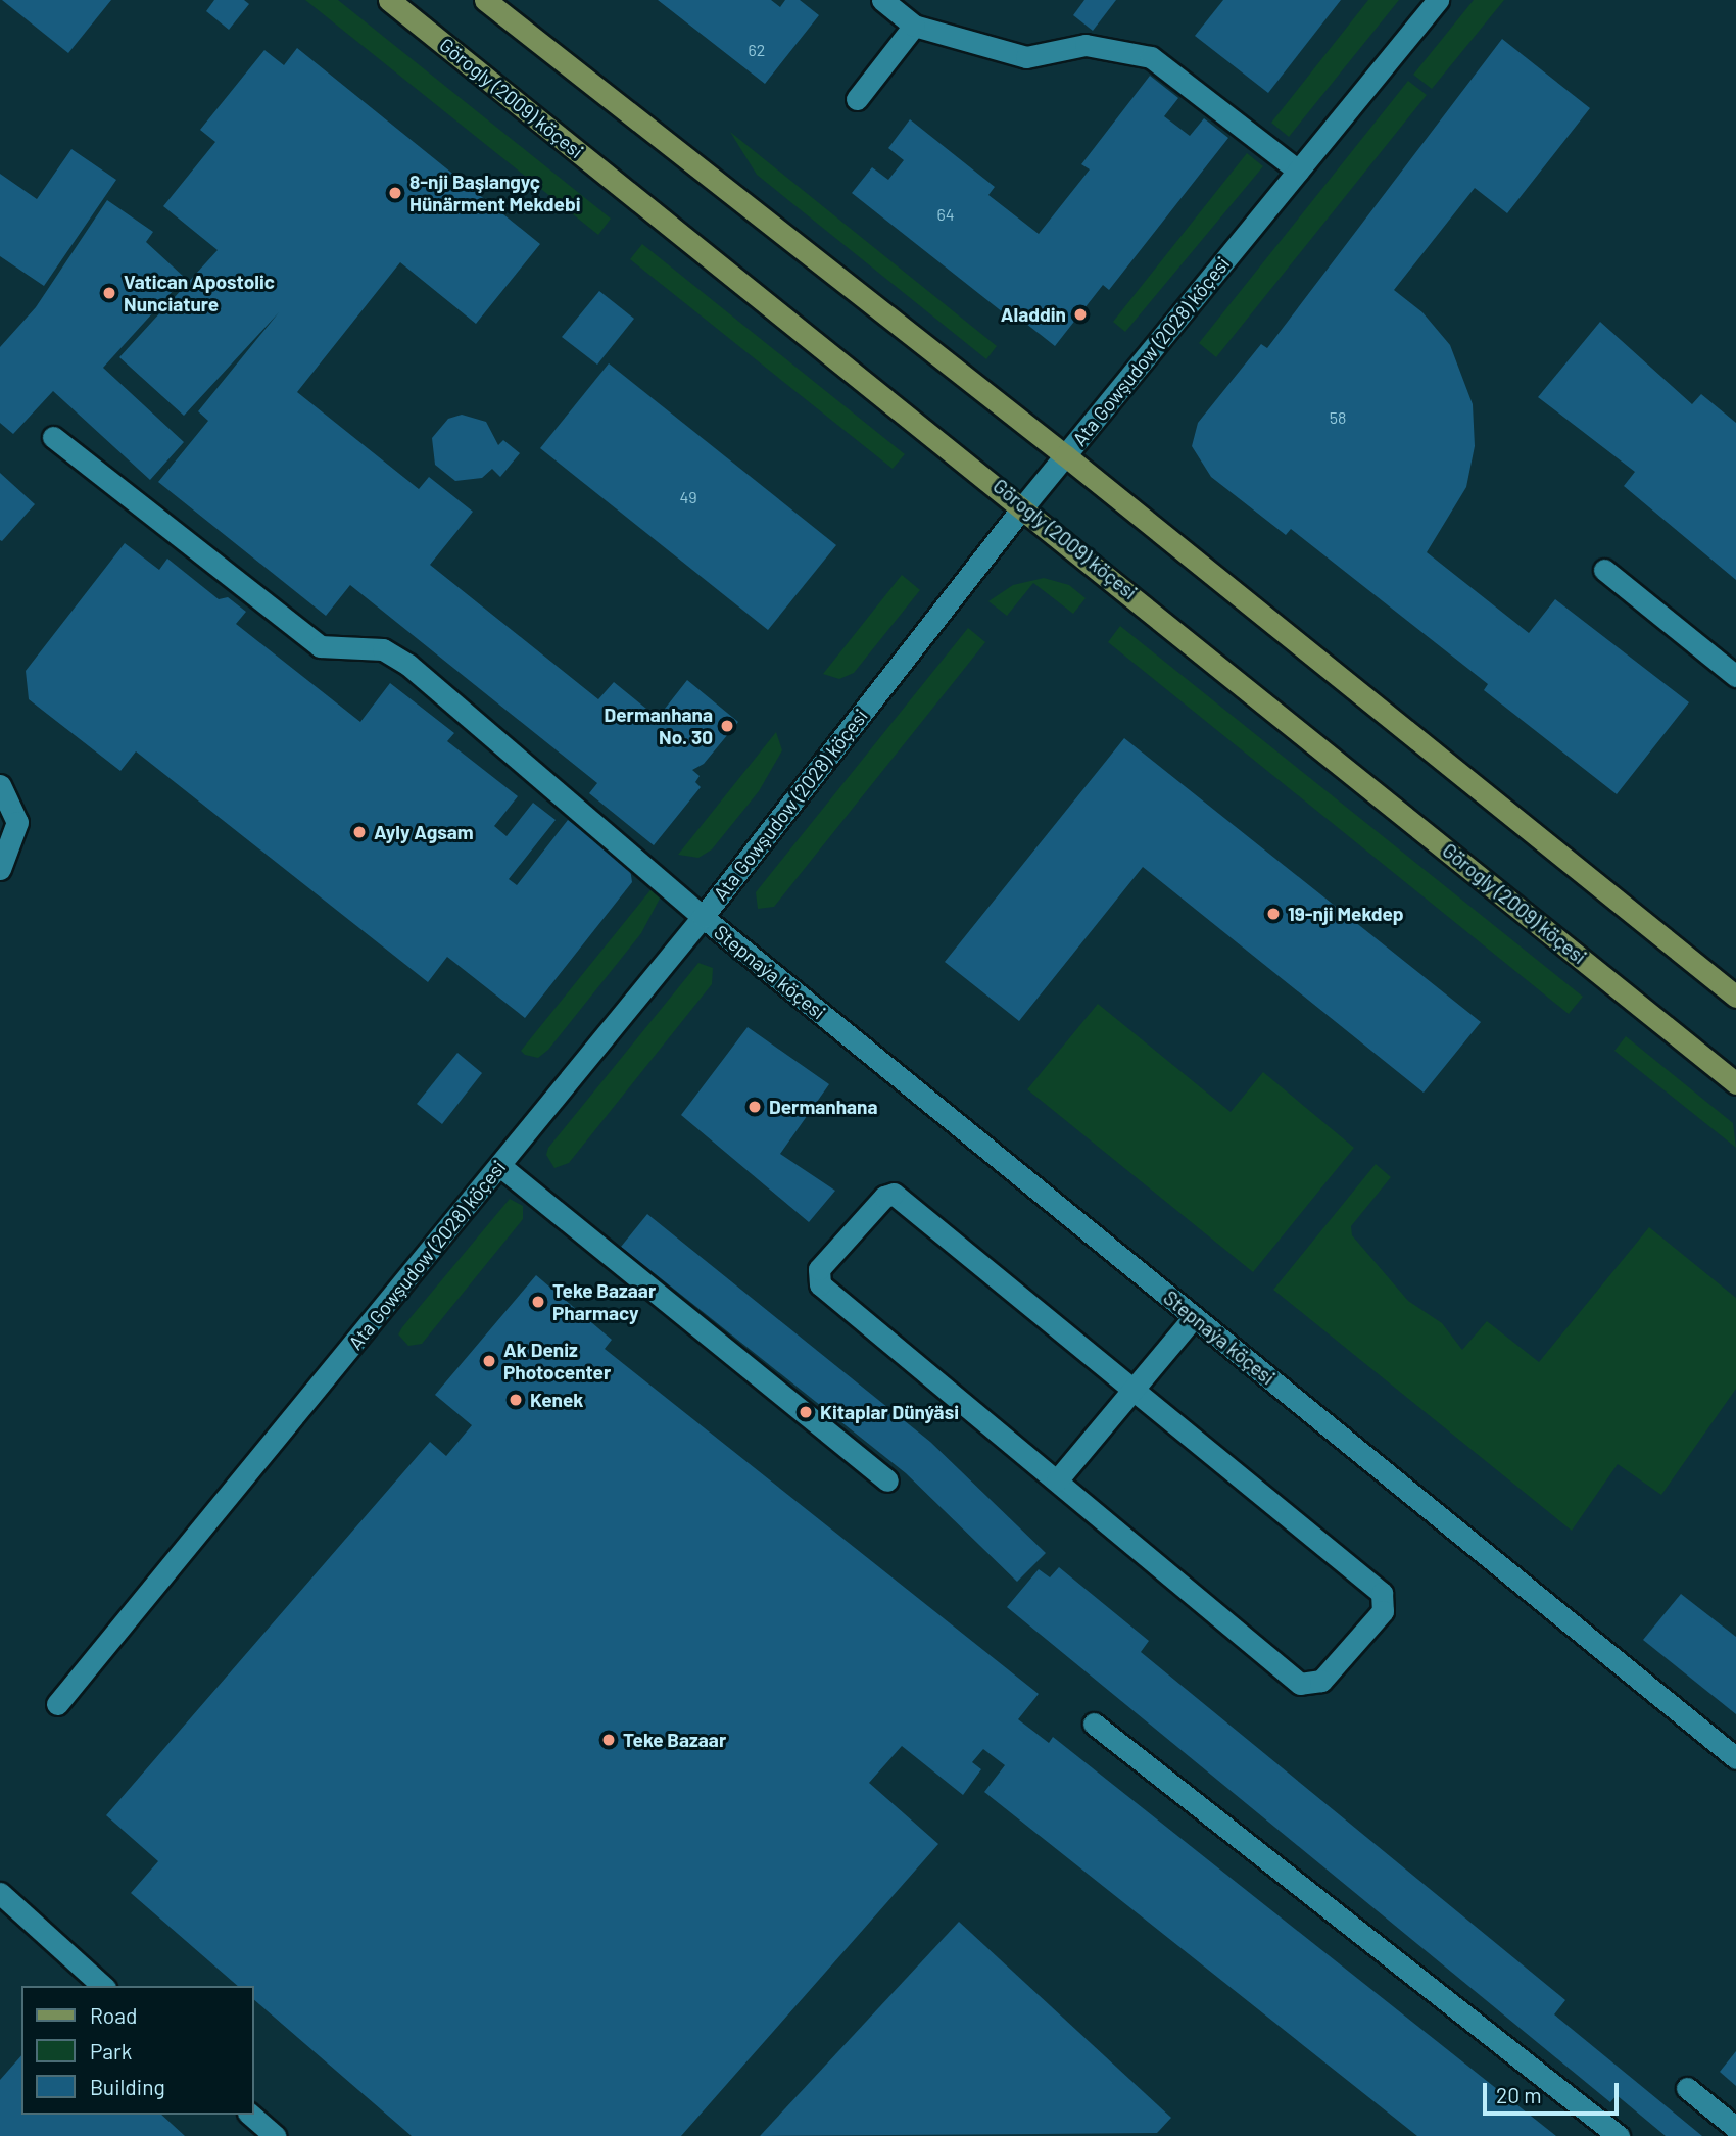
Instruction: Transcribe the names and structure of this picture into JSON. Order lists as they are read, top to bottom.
{
  "streets": {
    "main road": ["Görogly (2009) köçesi"],
    "street": ["Ata Gowşudow (2028) köçesi", "Stepnaýa köçesi"]
  },
  "crossings": [
    ["Görogly (2009) köçesi", "Ata Gowşudow (2028) köçesi"],
    ["Ata Gowşudow (2028) köçesi", "Stepnaýa köçesi"]
  ],
  "places": [
    "8-nji Başlangyç Hünärment Mekdebi",
    "Vatican Apostolic Nunciature",
    "Aladdin",
    "Dermanhana No. 30",
    "Ayly Agsam",
    "19-nji Mekdep",
    "Dermanhana",
    "Teke Bazaar Pharmacy",
    "Ak Deniz Photocenter",
    "Kenek",
    "Kitaplar Dünýäsi",
    "Teke Bazaar"
  ],
  "house_numbers": [
    "62",
    "64",
    "58",
    "49"
  ],
  "legend": ["Road", "Park", "Building"],
  "scale_bar": "20 m"
}
